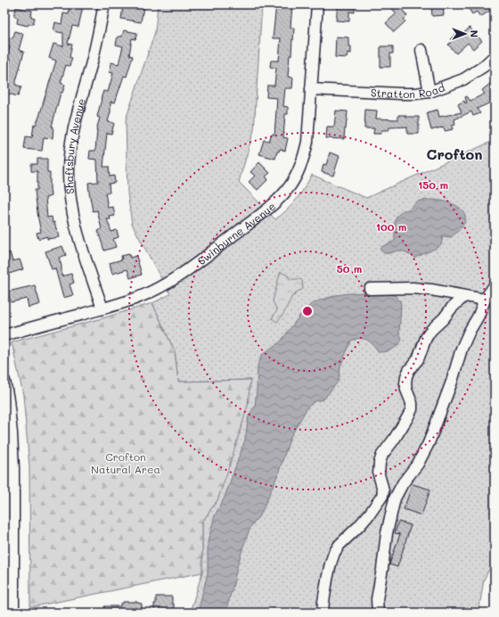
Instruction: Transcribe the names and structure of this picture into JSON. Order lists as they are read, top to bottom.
{
  "streets": {
    "street": ["Stratton Road", "Shaftsbury Avenue", "Swinburne Avenue"]
  },
  "crossings": [
    ["Stratton Road", "Swinburne Avenue"],
    ["Shaftsbury Avenue", "Swinburne Avenue"]
  ],
  "districts": ["Crofton"],
  "parks": ["Crofton Natural Area"],
  "north": "right",
  "rings": ["150 m", "100 m", "50 m"]
}
